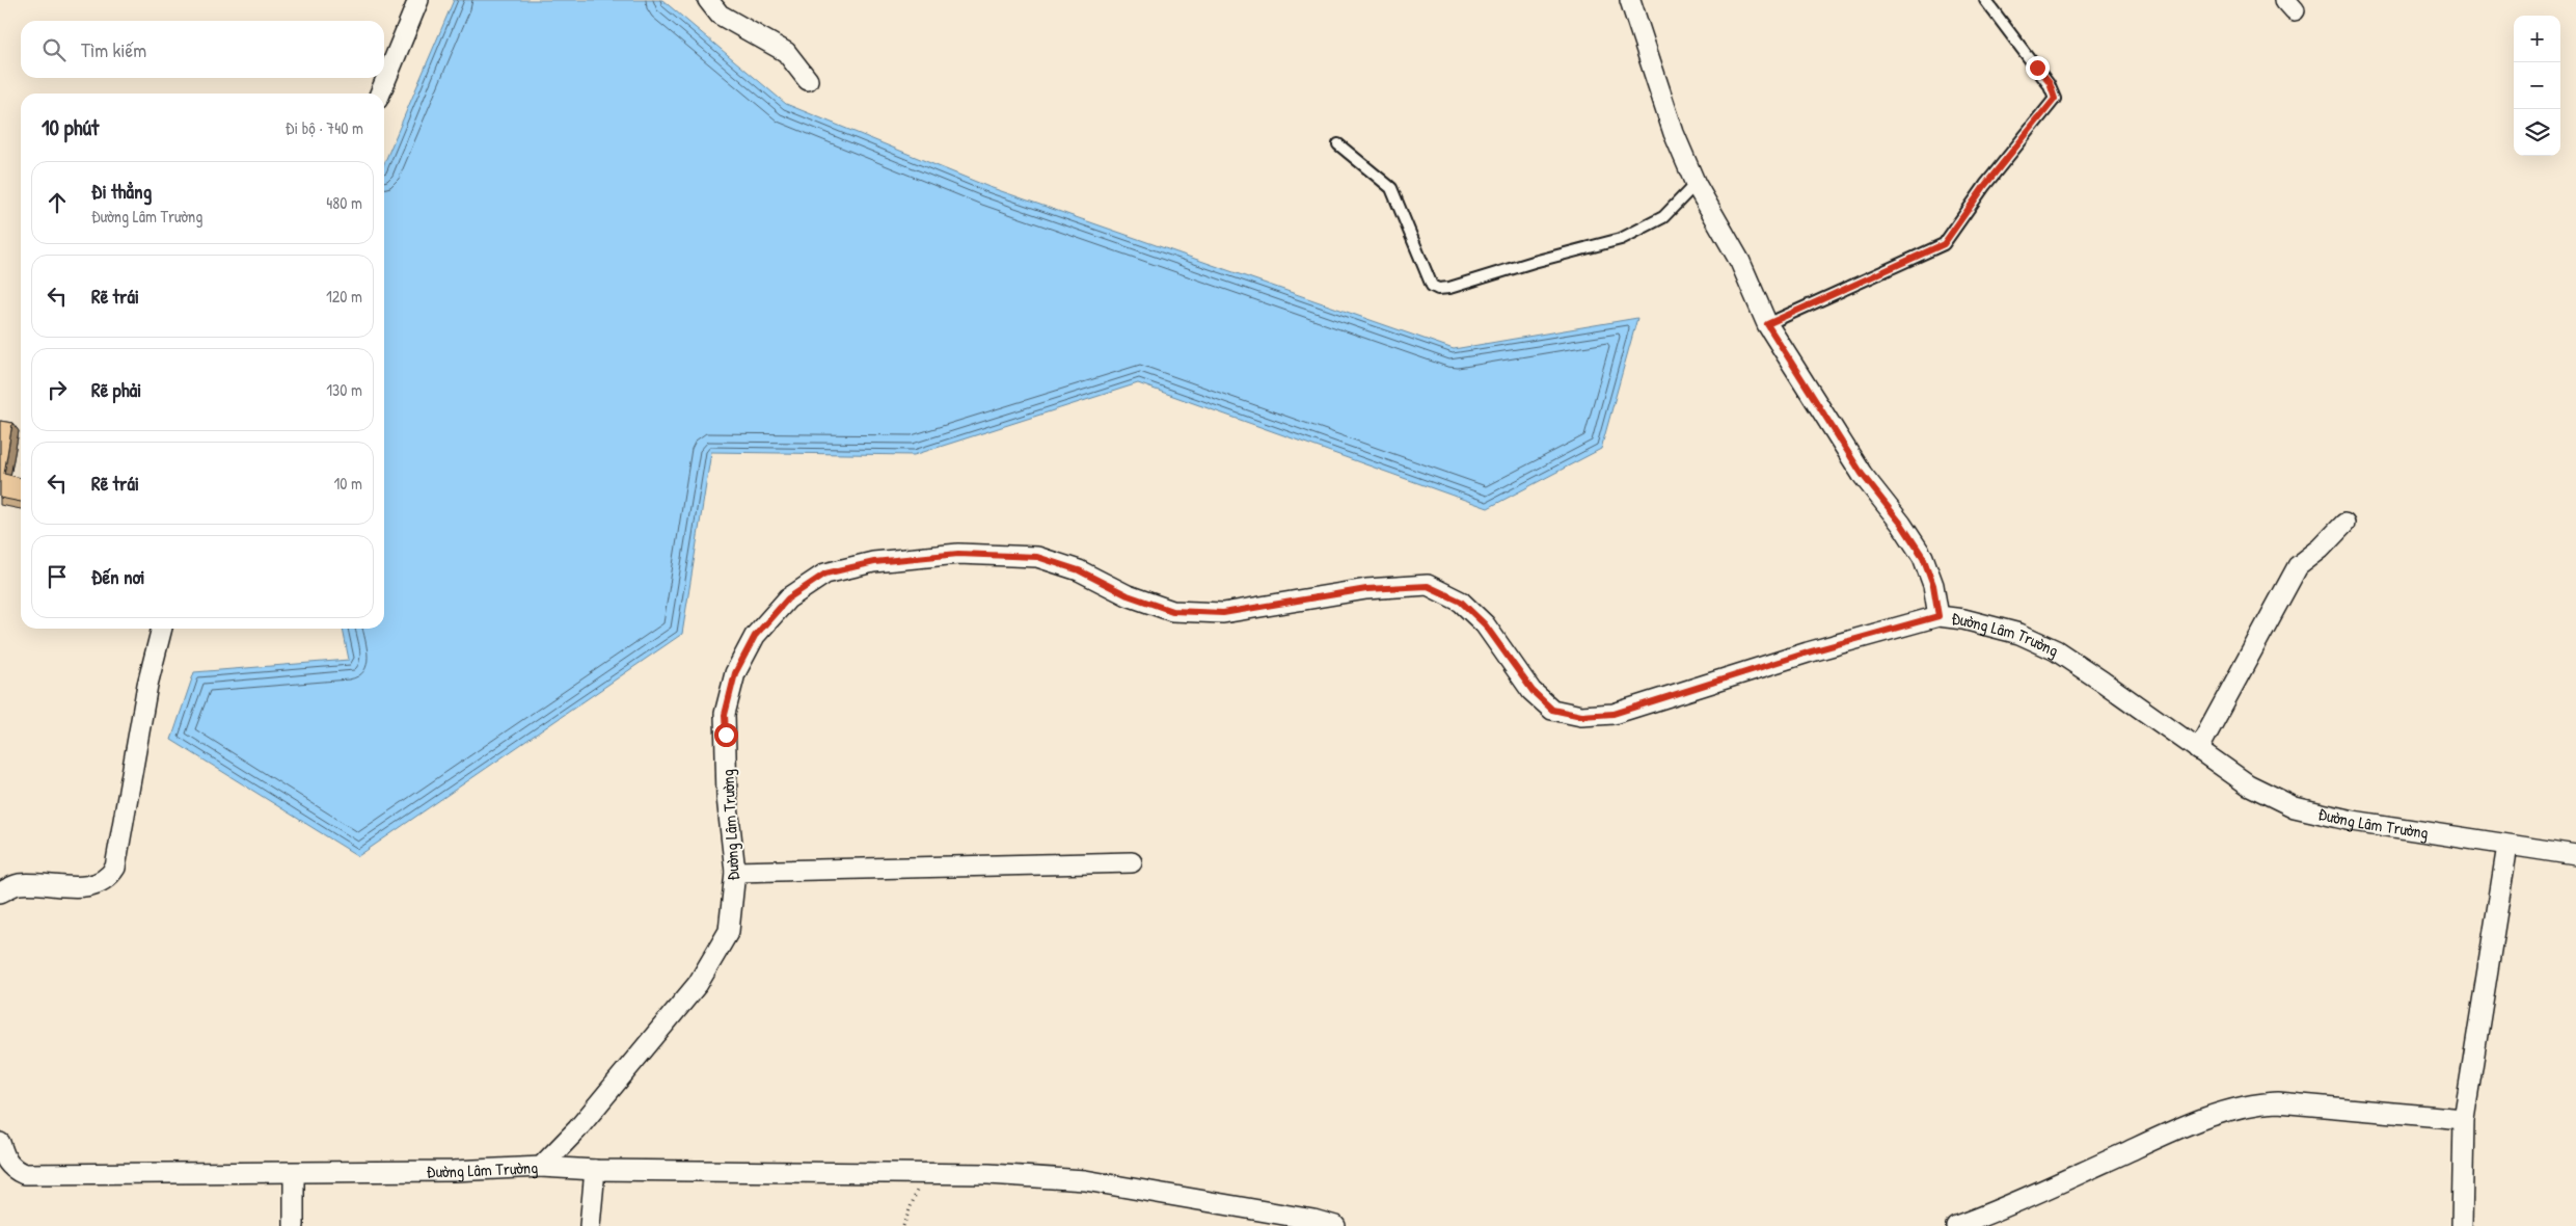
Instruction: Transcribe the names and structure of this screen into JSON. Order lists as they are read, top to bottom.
{
  "streets": {
    "street": ["Đường Lâm Trường"]
  },
  "page": {
    "map_buttons": ["+", "−"],
    "search": "Tìm kiếm",
    "heading": ["10 phút", "Đi bộ · 740 m"],
    "list": [
      ["Đi thẳng", "Đường Lâm Trường", "480 m"],
      ["Rẽ trái", "120 m"],
      ["Rẽ phải", "130 m"],
      ["Rẽ trái", "10 m"],
      "Đến nơi"
    ]
  }
}
